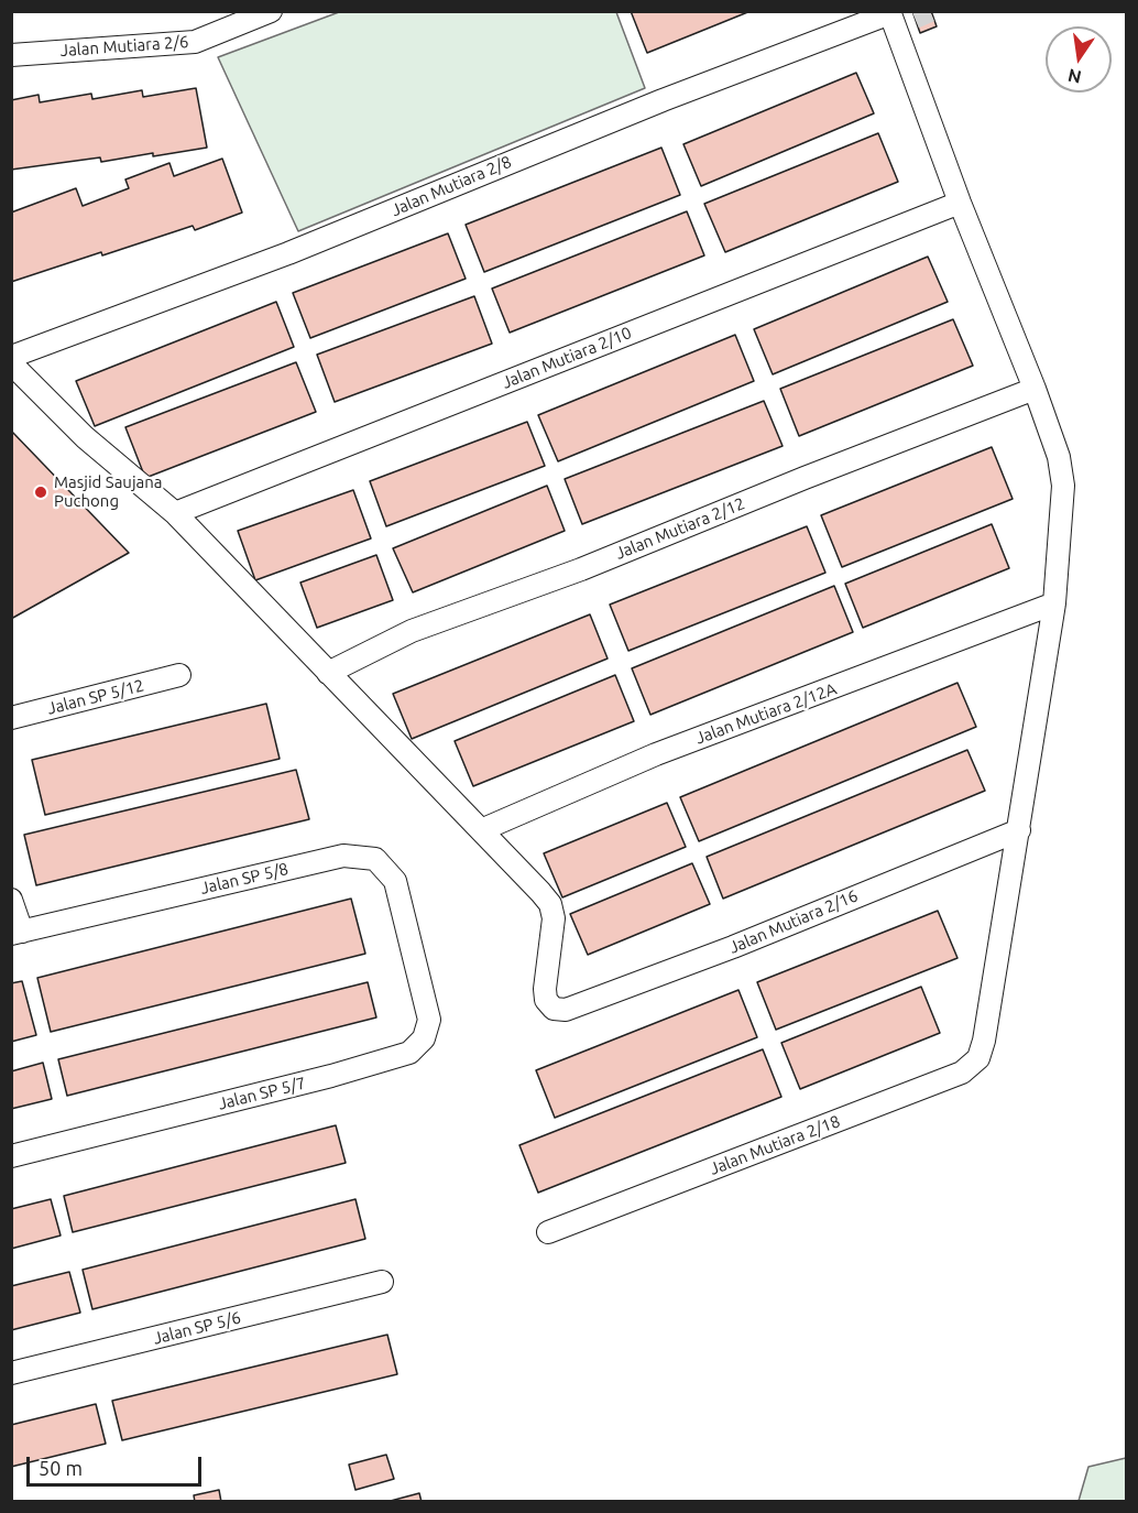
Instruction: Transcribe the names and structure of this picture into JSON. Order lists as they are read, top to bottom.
{
  "streets": {
    "street": [
      "Jalan Mutiara 2/6",
      "Jalan Mutiara 2/8",
      "Jalan Mutiara 2/10",
      "Jalan Mutiara 2/12",
      "Jalan SP 5/12",
      "Jalan Mutiara 2/12A",
      "Jalan SP 5/8",
      "Jalan Mutiara 2/16",
      "Jalan SP 5/7",
      "Jalan Mutiara 2/18",
      "Jalan SP 5/6"
    ]
  },
  "crossings": [
    ["Jalan Mutiara 2/12A", "Jalan Mutiara 2/16"],
    ["Jalan SP 5/8", "Jalan SP 5/7"],
    ["Jalan Mutiara 2/16", "Jalan Mutiara 2/18"]
  ],
  "places": ["Masjid Saujana Puchong"],
  "scale_bar": "50 m",
  "north": "bottom"
}
